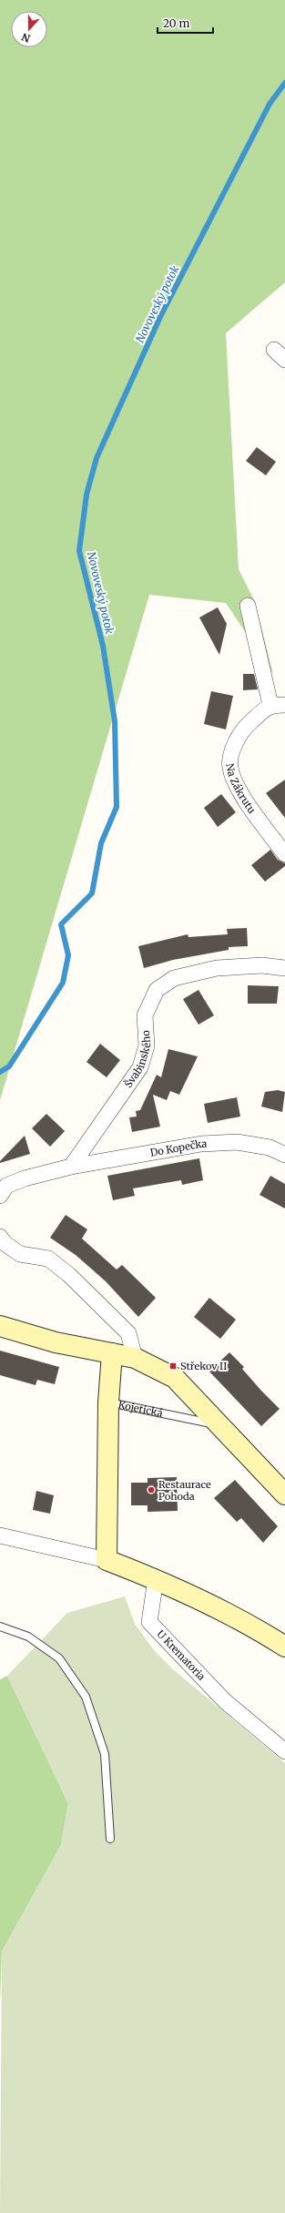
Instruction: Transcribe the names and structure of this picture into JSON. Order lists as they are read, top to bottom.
{
  "streets": {
    "street": [
      "Na Zákrutu",
      "Švabinského",
      "Do Kopečka",
      "Kojetická",
      "U Krematoria"
    ]
  },
  "crossings": [
    ["Švabinského", "Do Kopečka"]
  ],
  "water": ["Novoveský potok"],
  "places": {
    "transit": ["Střekov II"],
    "other": ["Restaurace Pohoda"]
  },
  "scale_bar": "20 m",
  "north": "bottom"
}
